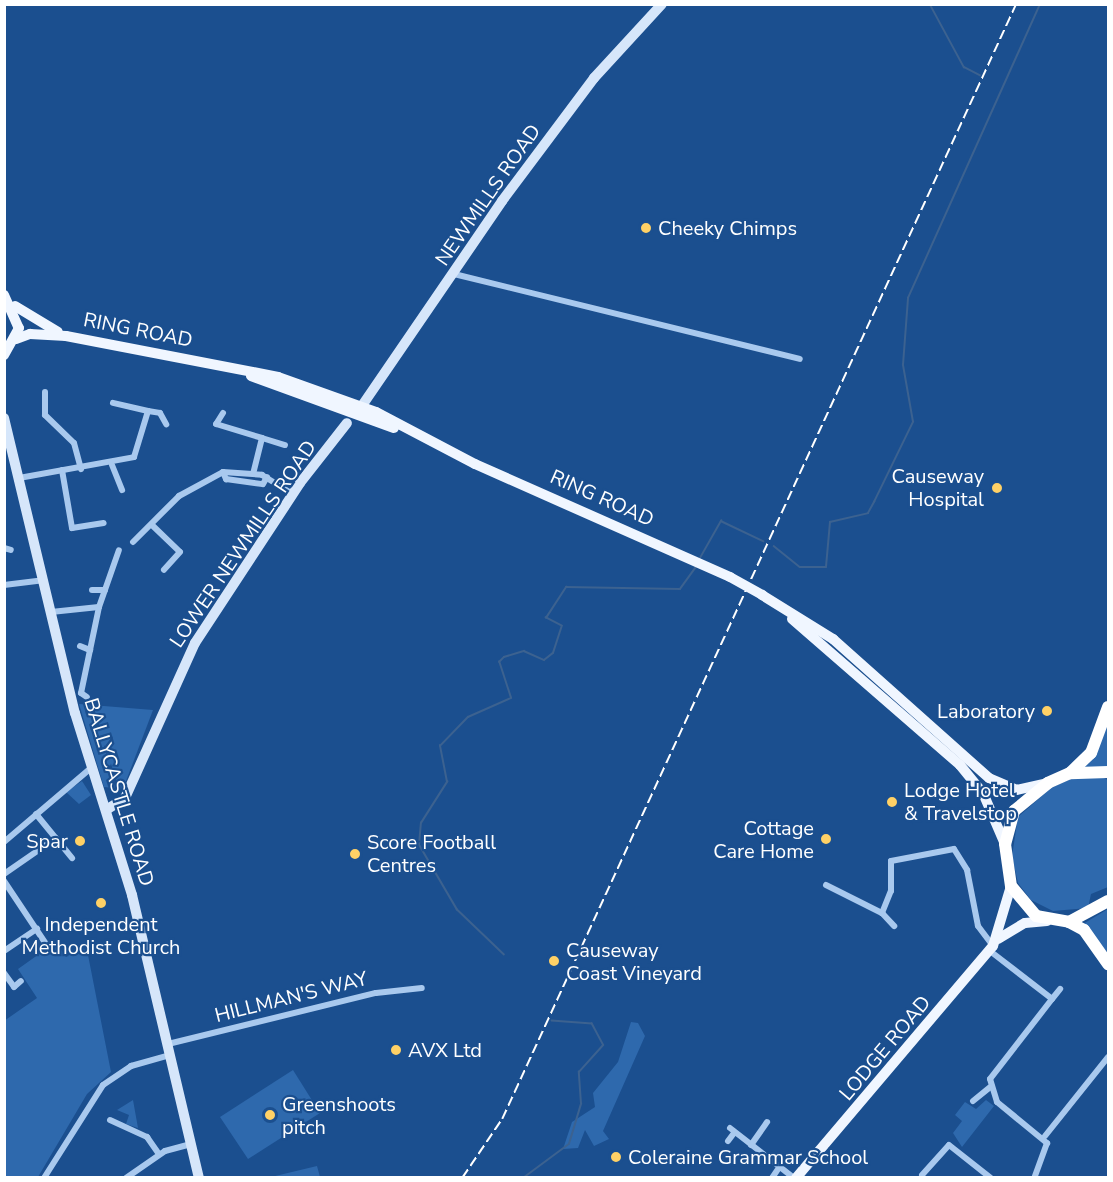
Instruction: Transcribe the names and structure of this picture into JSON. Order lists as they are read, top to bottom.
{
  "streets": {
    "main road": ["RING ROAD", "LODGE ROAD"],
    "street": [
      "NEWMILLS ROAD",
      "LOWER NEWMILLS ROAD",
      "BALLYCASTLE ROAD",
      "HILLMAN'S WAY"
    ]
  },
  "crossings": [
    ["NEWMILLS ROAD", "RING ROAD"],
    ["NEWMILLS ROAD", "LOWER NEWMILLS ROAD"],
    ["RING ROAD", "LOWER NEWMILLS ROAD"],
    ["LOWER NEWMILLS ROAD", "BALLYCASTLE ROAD"],
    ["BALLYCASTLE ROAD", "HILLMAN'S WAY"]
  ],
  "places": [
    "Cheeky Chimps",
    "Causeway Hospital",
    "Laboratory",
    "Lodge Hotel & Travelstop",
    "Cottage Care Home",
    "Spar",
    "Score Football Centres",
    "Independent Methodist Church",
    "Causeway Coast Vineyard",
    "AVX Ltd",
    "Greenshoots pitch",
    "Coleraine Grammar School"
  ]
}
